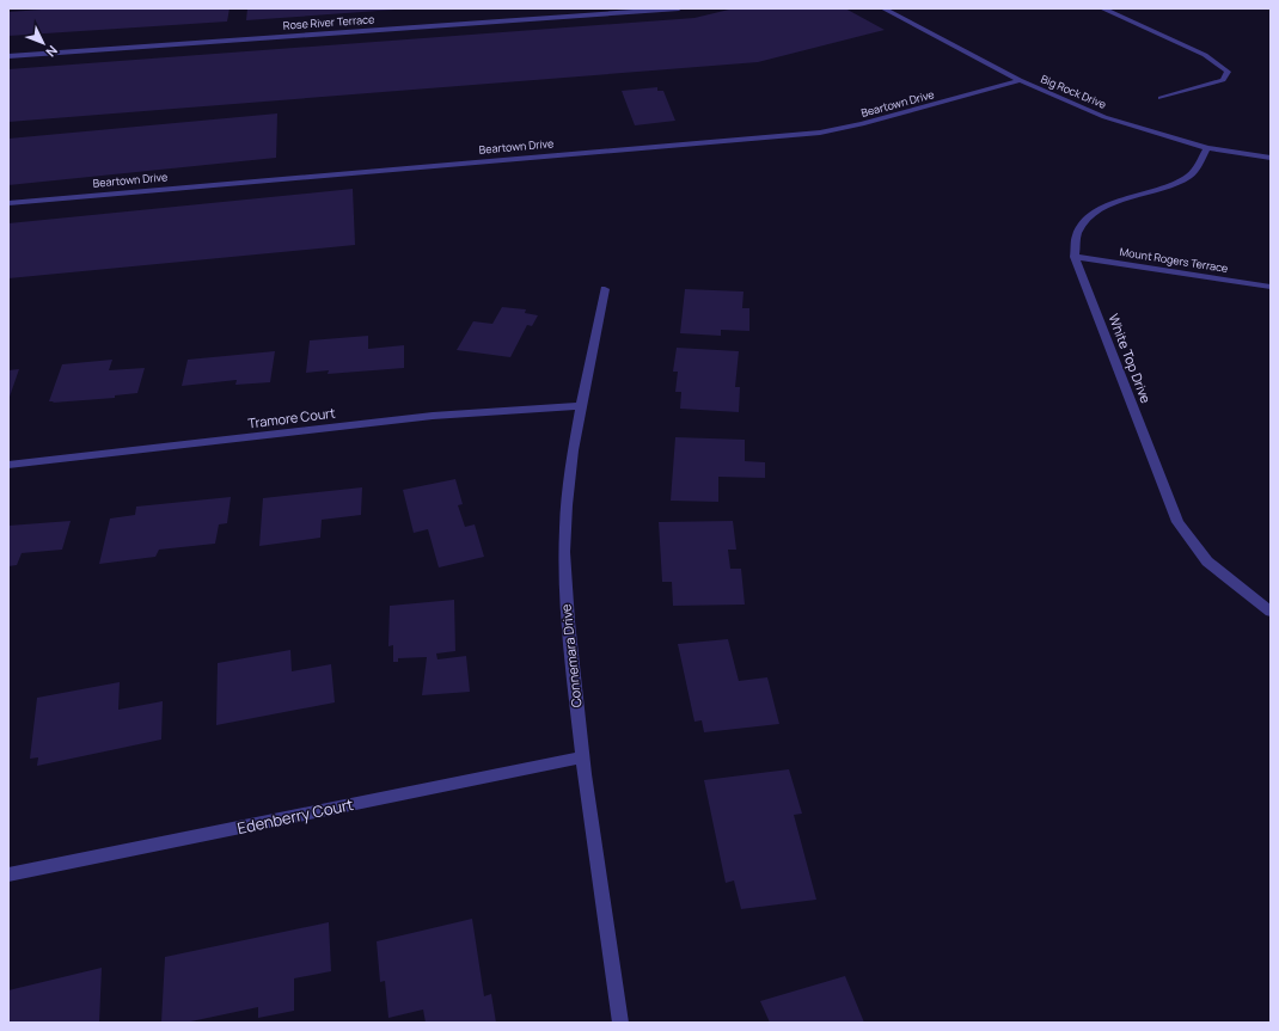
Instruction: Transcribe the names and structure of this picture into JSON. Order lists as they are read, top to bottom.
{
  "streets": {
    "street": [
      "Rose River Terrace",
      "Big Rock Drive",
      "Beartown Drive",
      "Mount Rogers Terrace",
      "White Top Drive",
      "Tramore Court",
      "Connemara Drive",
      "Edenberry Court"
    ]
  },
  "crossings": [
    ["Big Rock Drive", "Beartown Drive"],
    ["Big Rock Drive", "White Top Drive"],
    ["Mount Rogers Terrace", "White Top Drive"],
    ["Tramore Court", "Connemara Drive"],
    ["Connemara Drive", "Edenberry Court"]
  ],
  "north": "bottom right"
}
